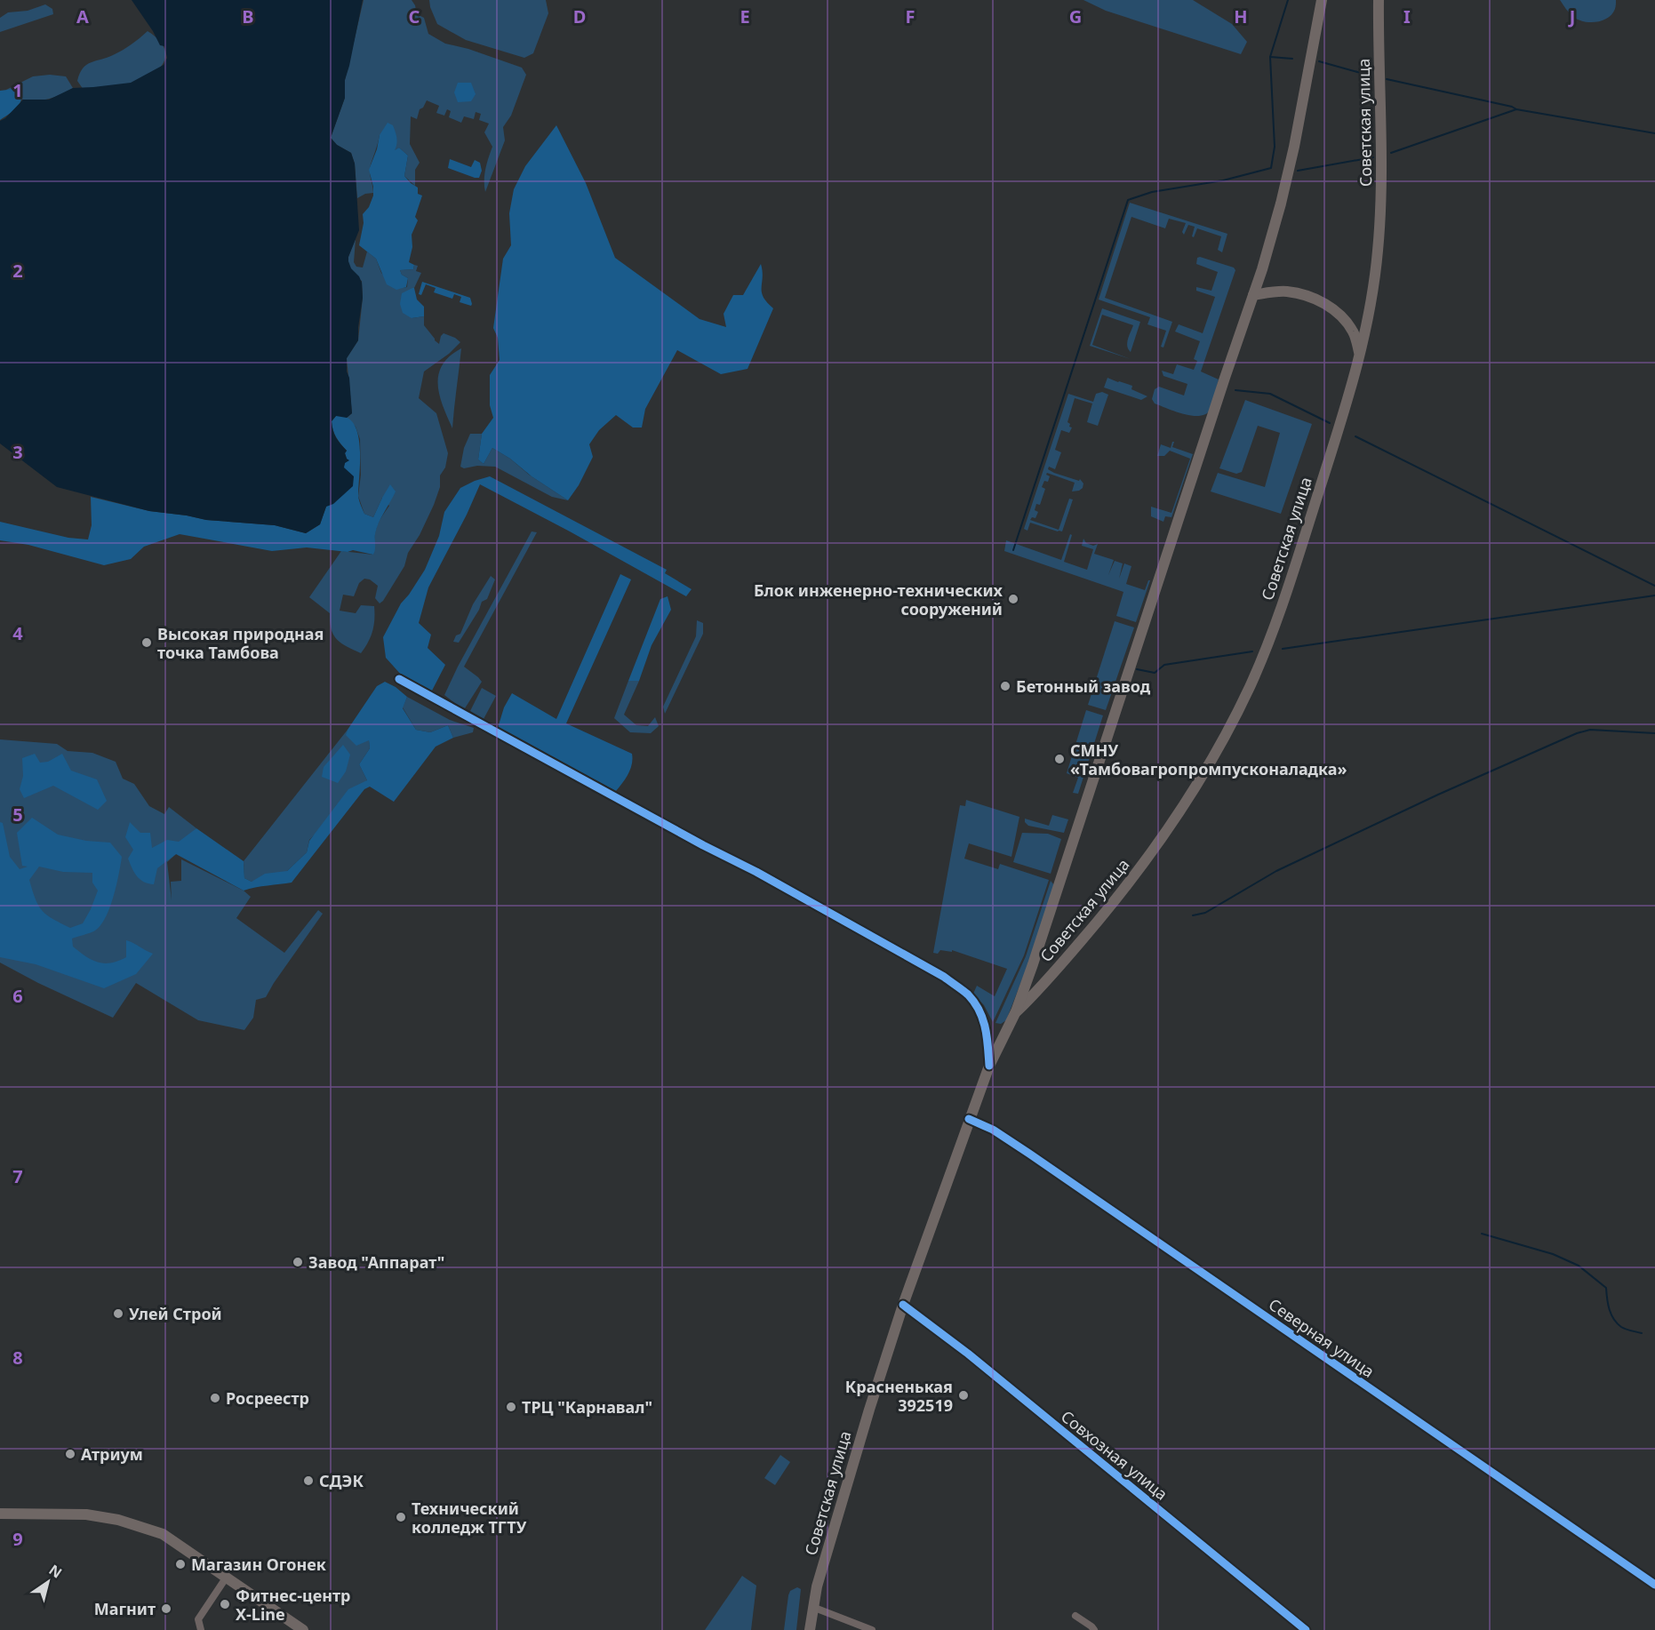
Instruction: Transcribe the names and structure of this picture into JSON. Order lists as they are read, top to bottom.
{
  "streets": {
    "main road": ["Советская улица", "Совхозная улица"],
    "street": ["Северная улица"]
  },
  "crossings": [
    ["Советская улица", "Северная улица"],
    ["Советская улица", "Совхозная улица"]
  ],
  "places": [
    "Блок инженерно-технических сооружений",
    "Высокая природная точка Тамбова",
    "Бетонный завод",
    "СМНУ «Тамбовагропромпусконаладка»",
    "Завод \"Аппарат\"",
    "Улей Строй",
    "Красненькая 392519",
    "Росреестр",
    "ТРЦ \"Карнавал\"",
    "Атриум",
    "СДЭК",
    "Технический колледж ТГТУ",
    "Магазин Огонек",
    "Фитнес-центр X-Line",
    "Магнит"
  ],
  "north": "top right",
  "grid": {
    "columns": [
      "A",
      "B",
      "C",
      "D",
      "E",
      "F",
      "G",
      "H",
      "I",
      "J"
    ],
    "rows": [
      "1",
      "2",
      "3",
      "4",
      "5",
      "6",
      "7",
      "8",
      "9"
    ]
  }
}
